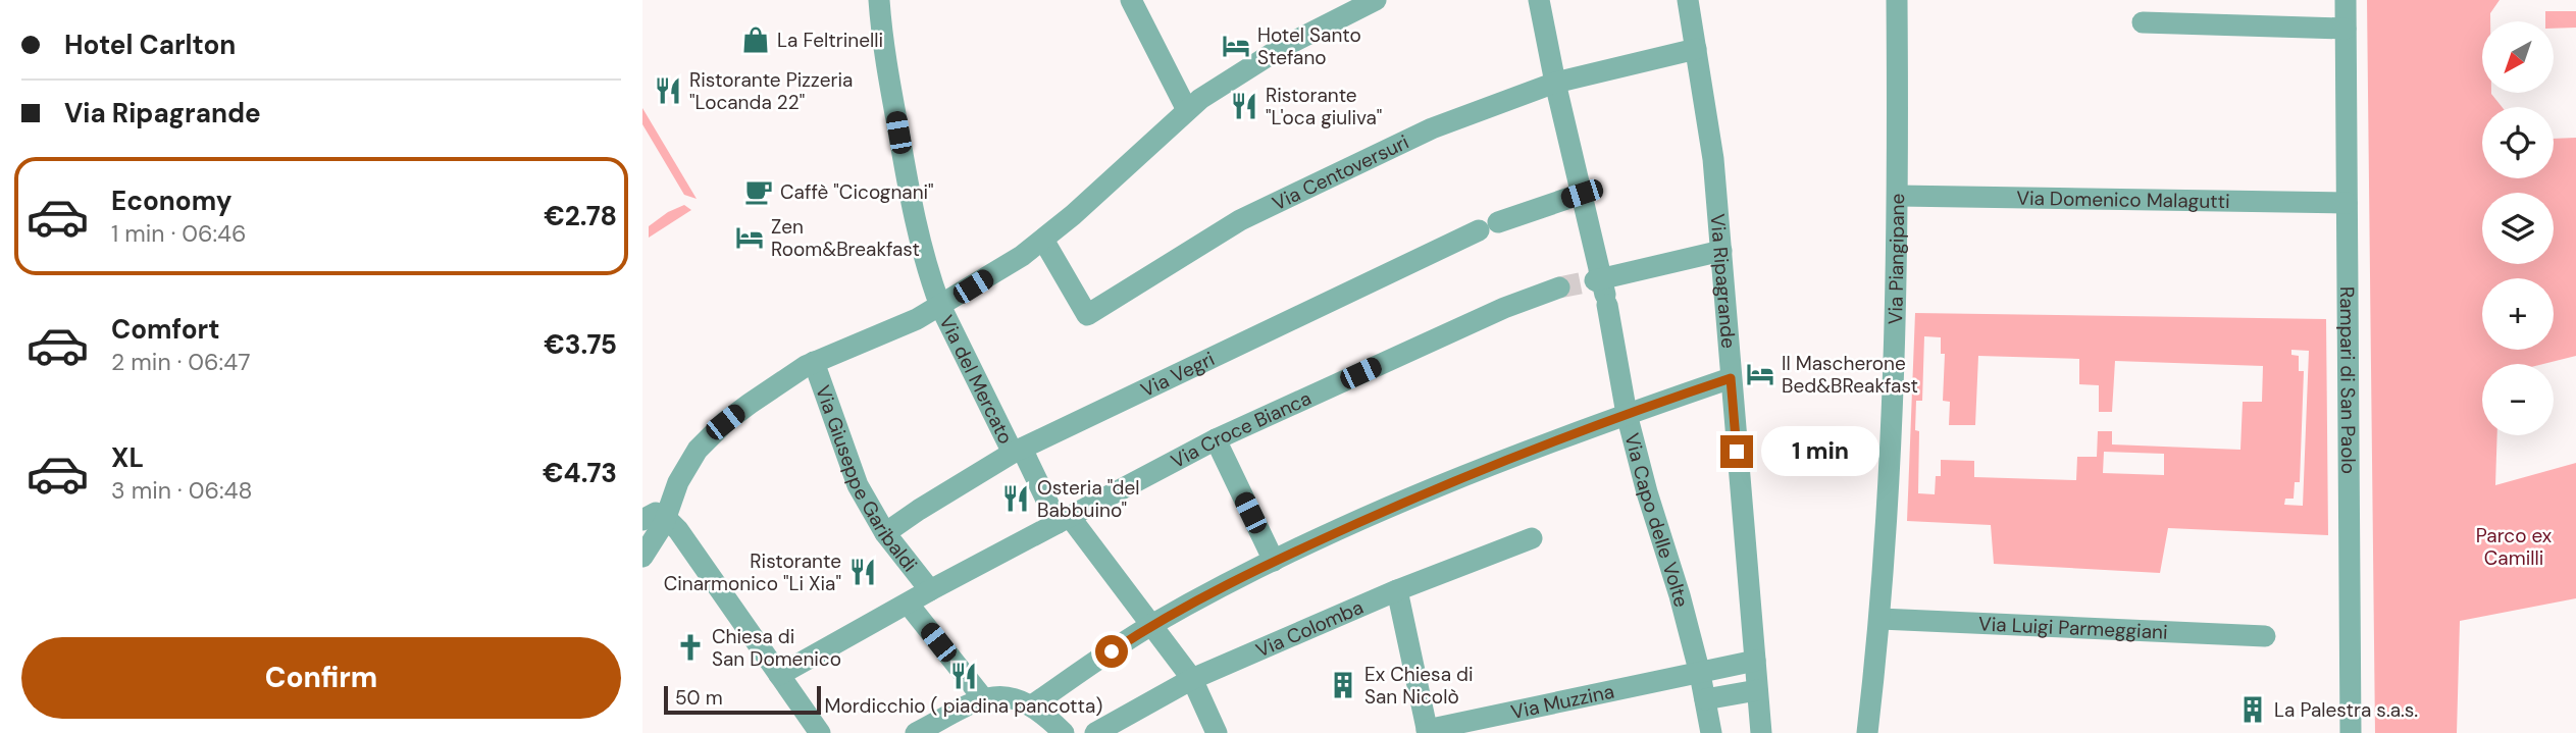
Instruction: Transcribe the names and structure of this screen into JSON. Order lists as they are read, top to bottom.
{
  "streets": {
    "street": [
      "Via Centoversuri",
      "Via Domenico Malagutti",
      "Via Piangipane",
      "Via Ripagrande",
      "Via Vegri",
      "Via del Mercato",
      "Rampari di San Paolo",
      "Via Croce Bianca",
      "Via Giuseppe Garibaldi",
      "Via Capo delle Volte",
      "Via Luigi Parmeggiani",
      "Via Colomba",
      "Via Muzzina"
    ]
  },
  "crossings": [
    ["Via Centoversuri", "Via Ripagrande"],
    ["Via Centoversuri", "Via Capo delle Volte"],
    ["Via Domenico Malagutti", "Via Piangipane"],
    ["Via Domenico Malagutti", "Rampari di San Paolo"],
    ["Via Piangipane", "Via Luigi Parmeggiani"],
    ["Via Ripagrande", "Via Muzzina"],
    ["Via Vegri", "Via del Mercato"],
    ["Via Vegri", "Via Giuseppe Garibaldi"],
    ["Via Vegri", "Via Capo delle Volte"],
    ["Via del Mercato", "Via Croce Bianca"],
    ["Via del Mercato", "Via Colomba"],
    ["Via Croce Bianca", "Via Giuseppe Garibaldi"],
    ["Via Capo delle Volte", "Via Muzzina"]
  ],
  "parks": ["Parco ex Camilli"],
  "places": {
    "shop": ["La Feltrinelli"],
    "hotel": ["Hotel Santo Stefano", "Zen Room&Breakfast", "Il Mascherone Bed&BReakfast"],
    "restaurant": [
      "Ristorante Pizzeria \"Locanda 22\"",
      "Ristorante \"L'oca giuliva\"",
      "Osteria \"del Babbuino\"",
      "Ristorante Cinarmonico \"Li Xia\"",
      "Mordicchio ( piadina pancotta)"
    ],
    "cafe": ["Caffè \"Cicognani\""],
    "church": ["Chiesa di San Domenico"],
    "building": ["Ex Chiesa di San Nicolò", "La Palestra s.a.s."]
  },
  "scale_bar": "50 m",
  "north": "bottom left",
  "page": {
    "banner": ["Hotel Carlton", "Via Ripagrande"],
    "map_buttons": ["+", "−"],
    "list": [
      {
        "name": "Economy",
        "note": "1 min · 06:46",
        "value": "€2.78"
      },
      {
        "name": "Comfort",
        "note": "2 min · 06:47",
        "value": "€3.75"
      },
      {
        "name": "XL",
        "note": "3 min · 06:48",
        "value": "€4.73"
      }
    ],
    "bubble": "1 min",
    "buttons": "Confirm",
    "scale": "50 m"
  }
}
